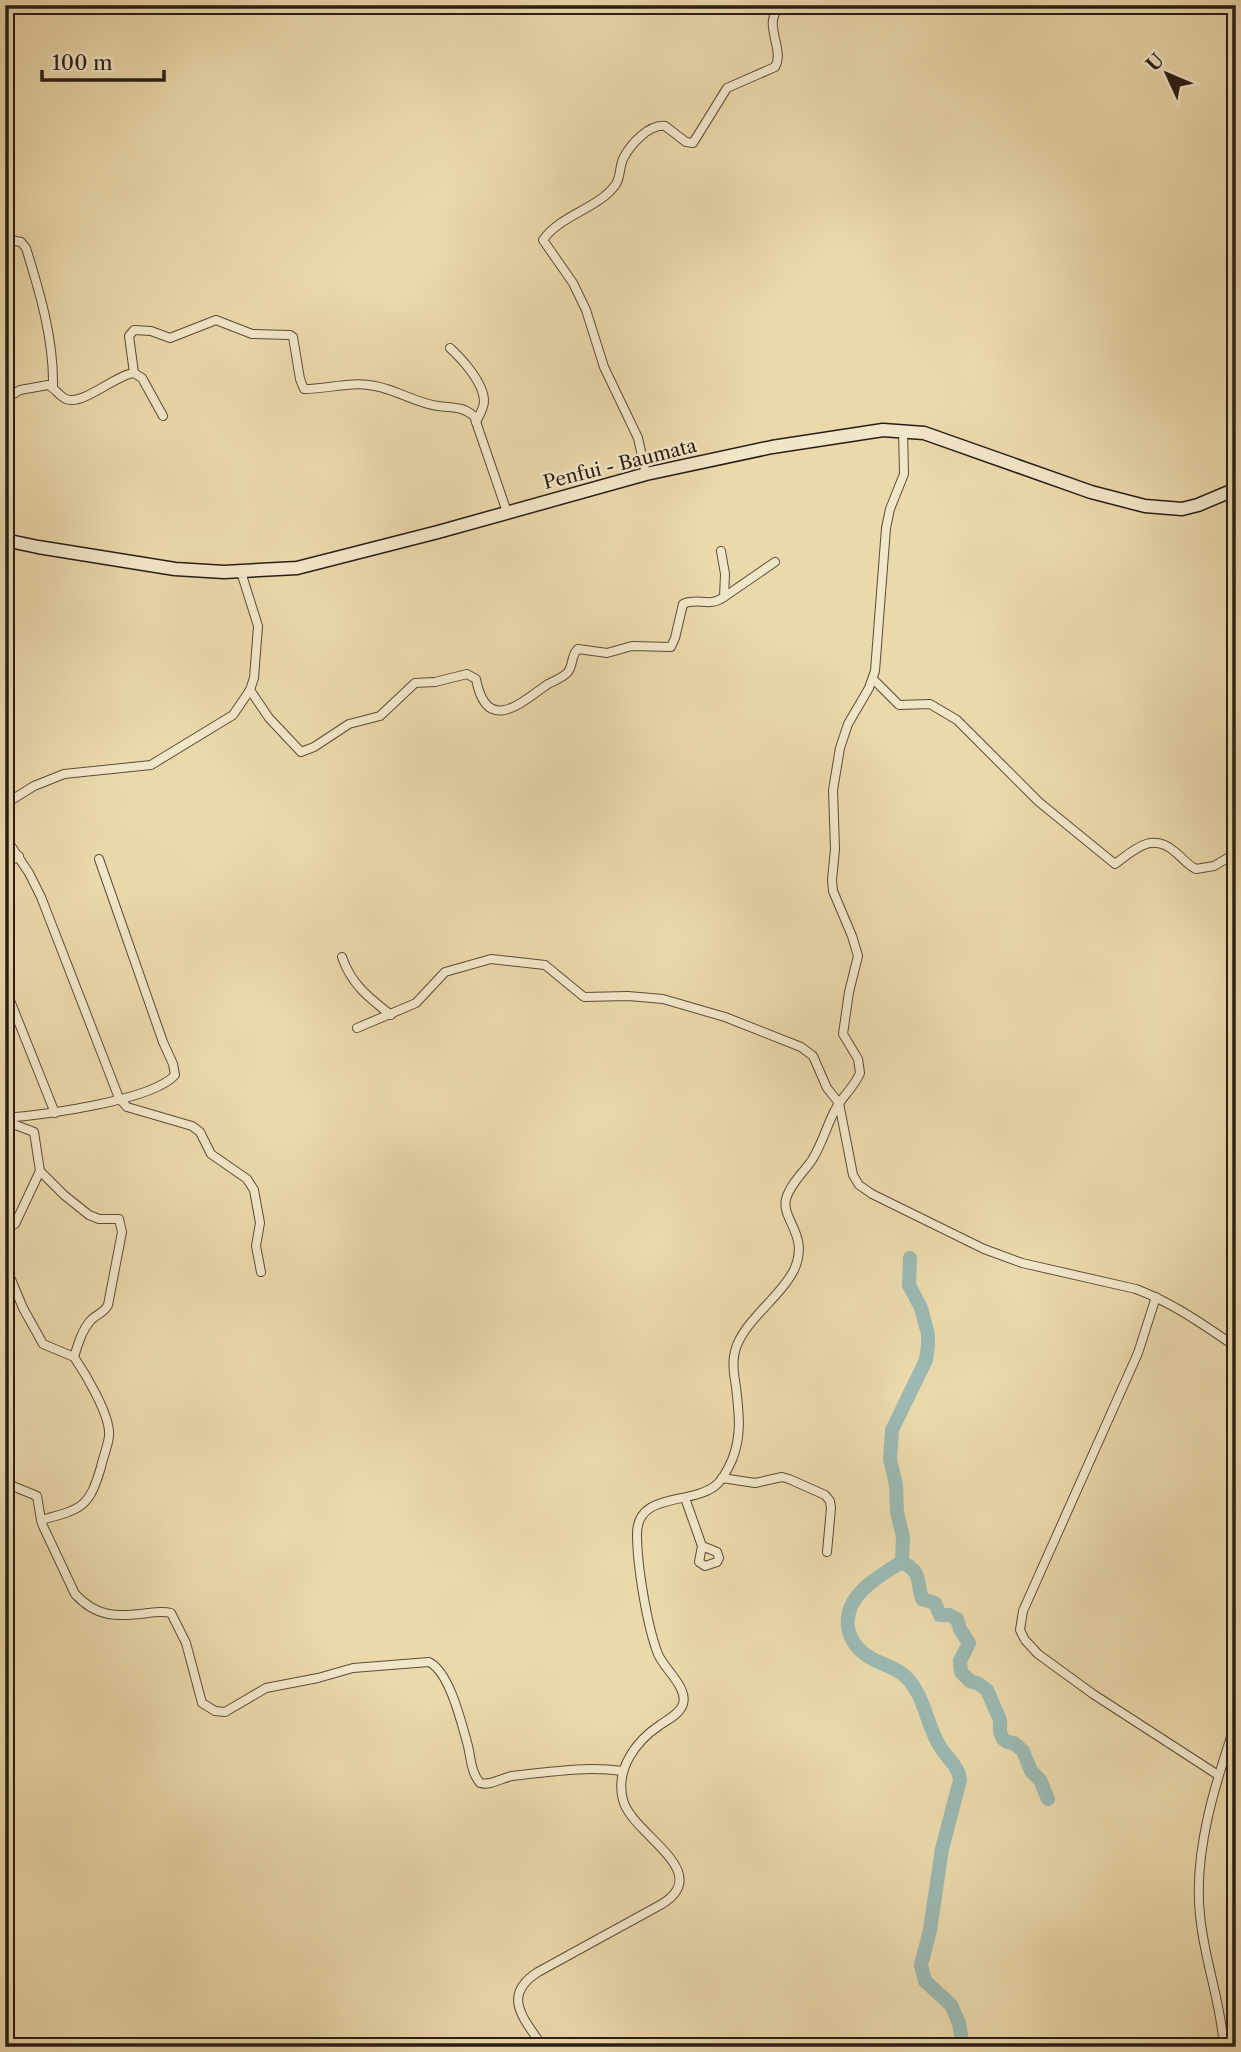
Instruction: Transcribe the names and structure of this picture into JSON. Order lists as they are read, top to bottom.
{
  "streets": {
    "street": ["Penfui - Baumata"]
  },
  "scale_bar": "100 m",
  "north": "top left"
}
